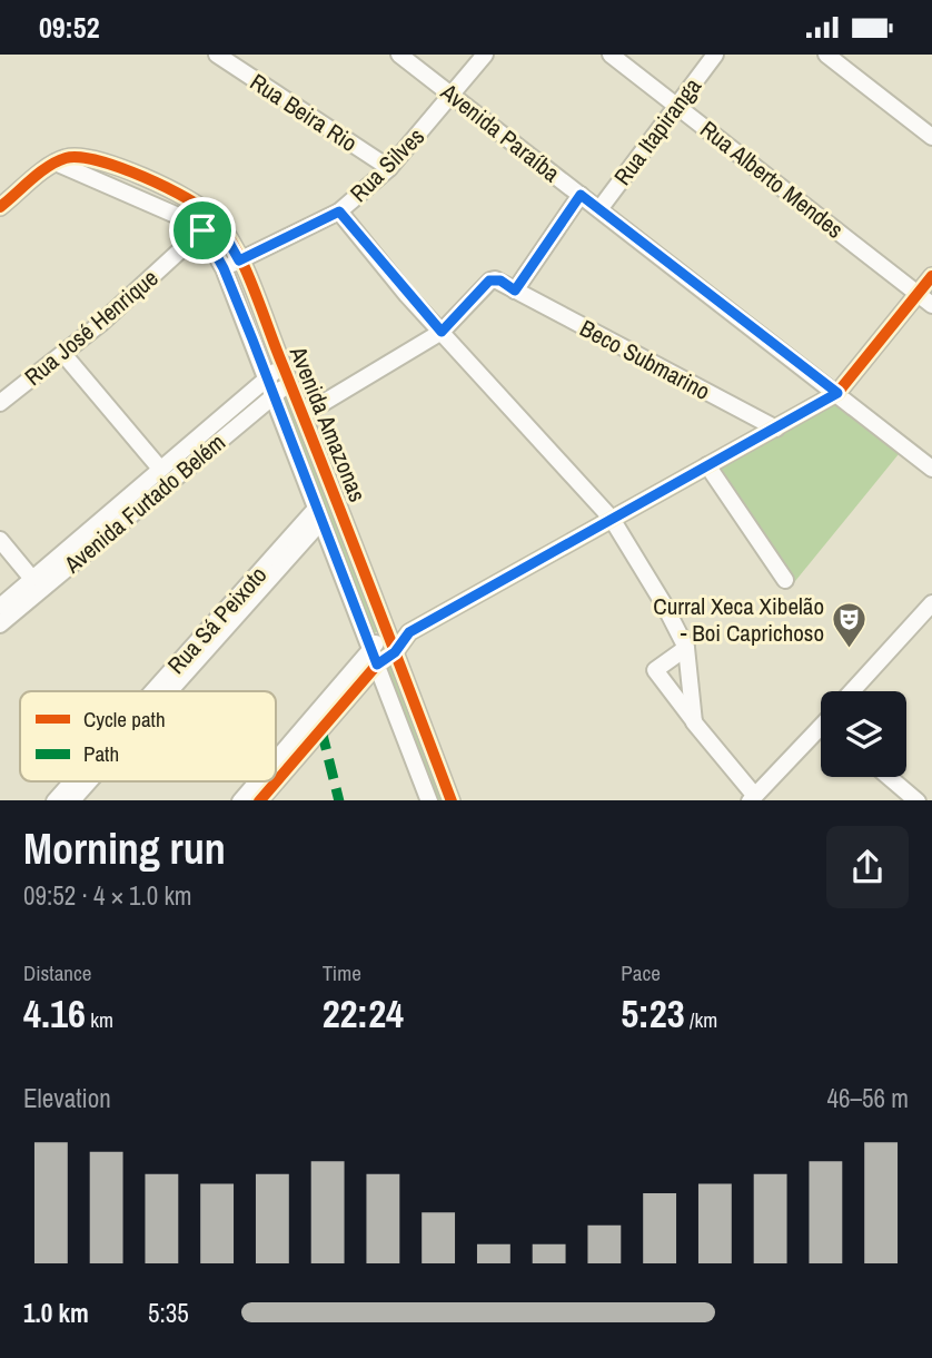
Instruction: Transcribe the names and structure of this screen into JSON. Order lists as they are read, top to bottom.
{
  "streets": {
    "street": [
      "Rua Beira Rio",
      "Rua Itapiranga",
      "Avenida Paraíba",
      "Rua Silves",
      "Rua Alberto Mendes",
      "Rua José Henrique",
      "Beco Submarino",
      "Avenida Amazonas",
      "Avenida Furtado Belém",
      "Rua Sá Peixoto"
    ]
  },
  "crossings": [
    ["Rua Beira Rio", "Rua Silves"],
    ["Rua Itapiranga", "Avenida Paraíba"],
    ["Rua Itapiranga", "Rua Alberto Mendes"],
    ["Avenida Paraíba", "Rua Silves"],
    ["Rua Silves", "Avenida Amazonas"],
    ["Rua José Henrique", "Avenida Amazonas"],
    ["Avenida Amazonas", "Avenida Furtado Belém"],
    ["Avenida Amazonas", "Rua Sá Peixoto"]
  ],
  "places": {
    "theatre": ["Curral Xeca Xibelão - Boi Caprichoso"]
  },
  "legend": ["Cycle path", "Path"],
  "page": {
    "status": "09:52",
    "heading": ["Morning run", "09:52 · 4 × 1.0 km"],
    "stats": [
      ["Distance", "4.16 km"],
      ["Time", "22:24"],
      ["Pace", "5:23 /km"]
    ],
    "chart": ["Elevation", "46–56 m"],
    "list": [
      {
        "name": "1.0 km",
        "note": "5:35"
      }
    ]
  }
}
